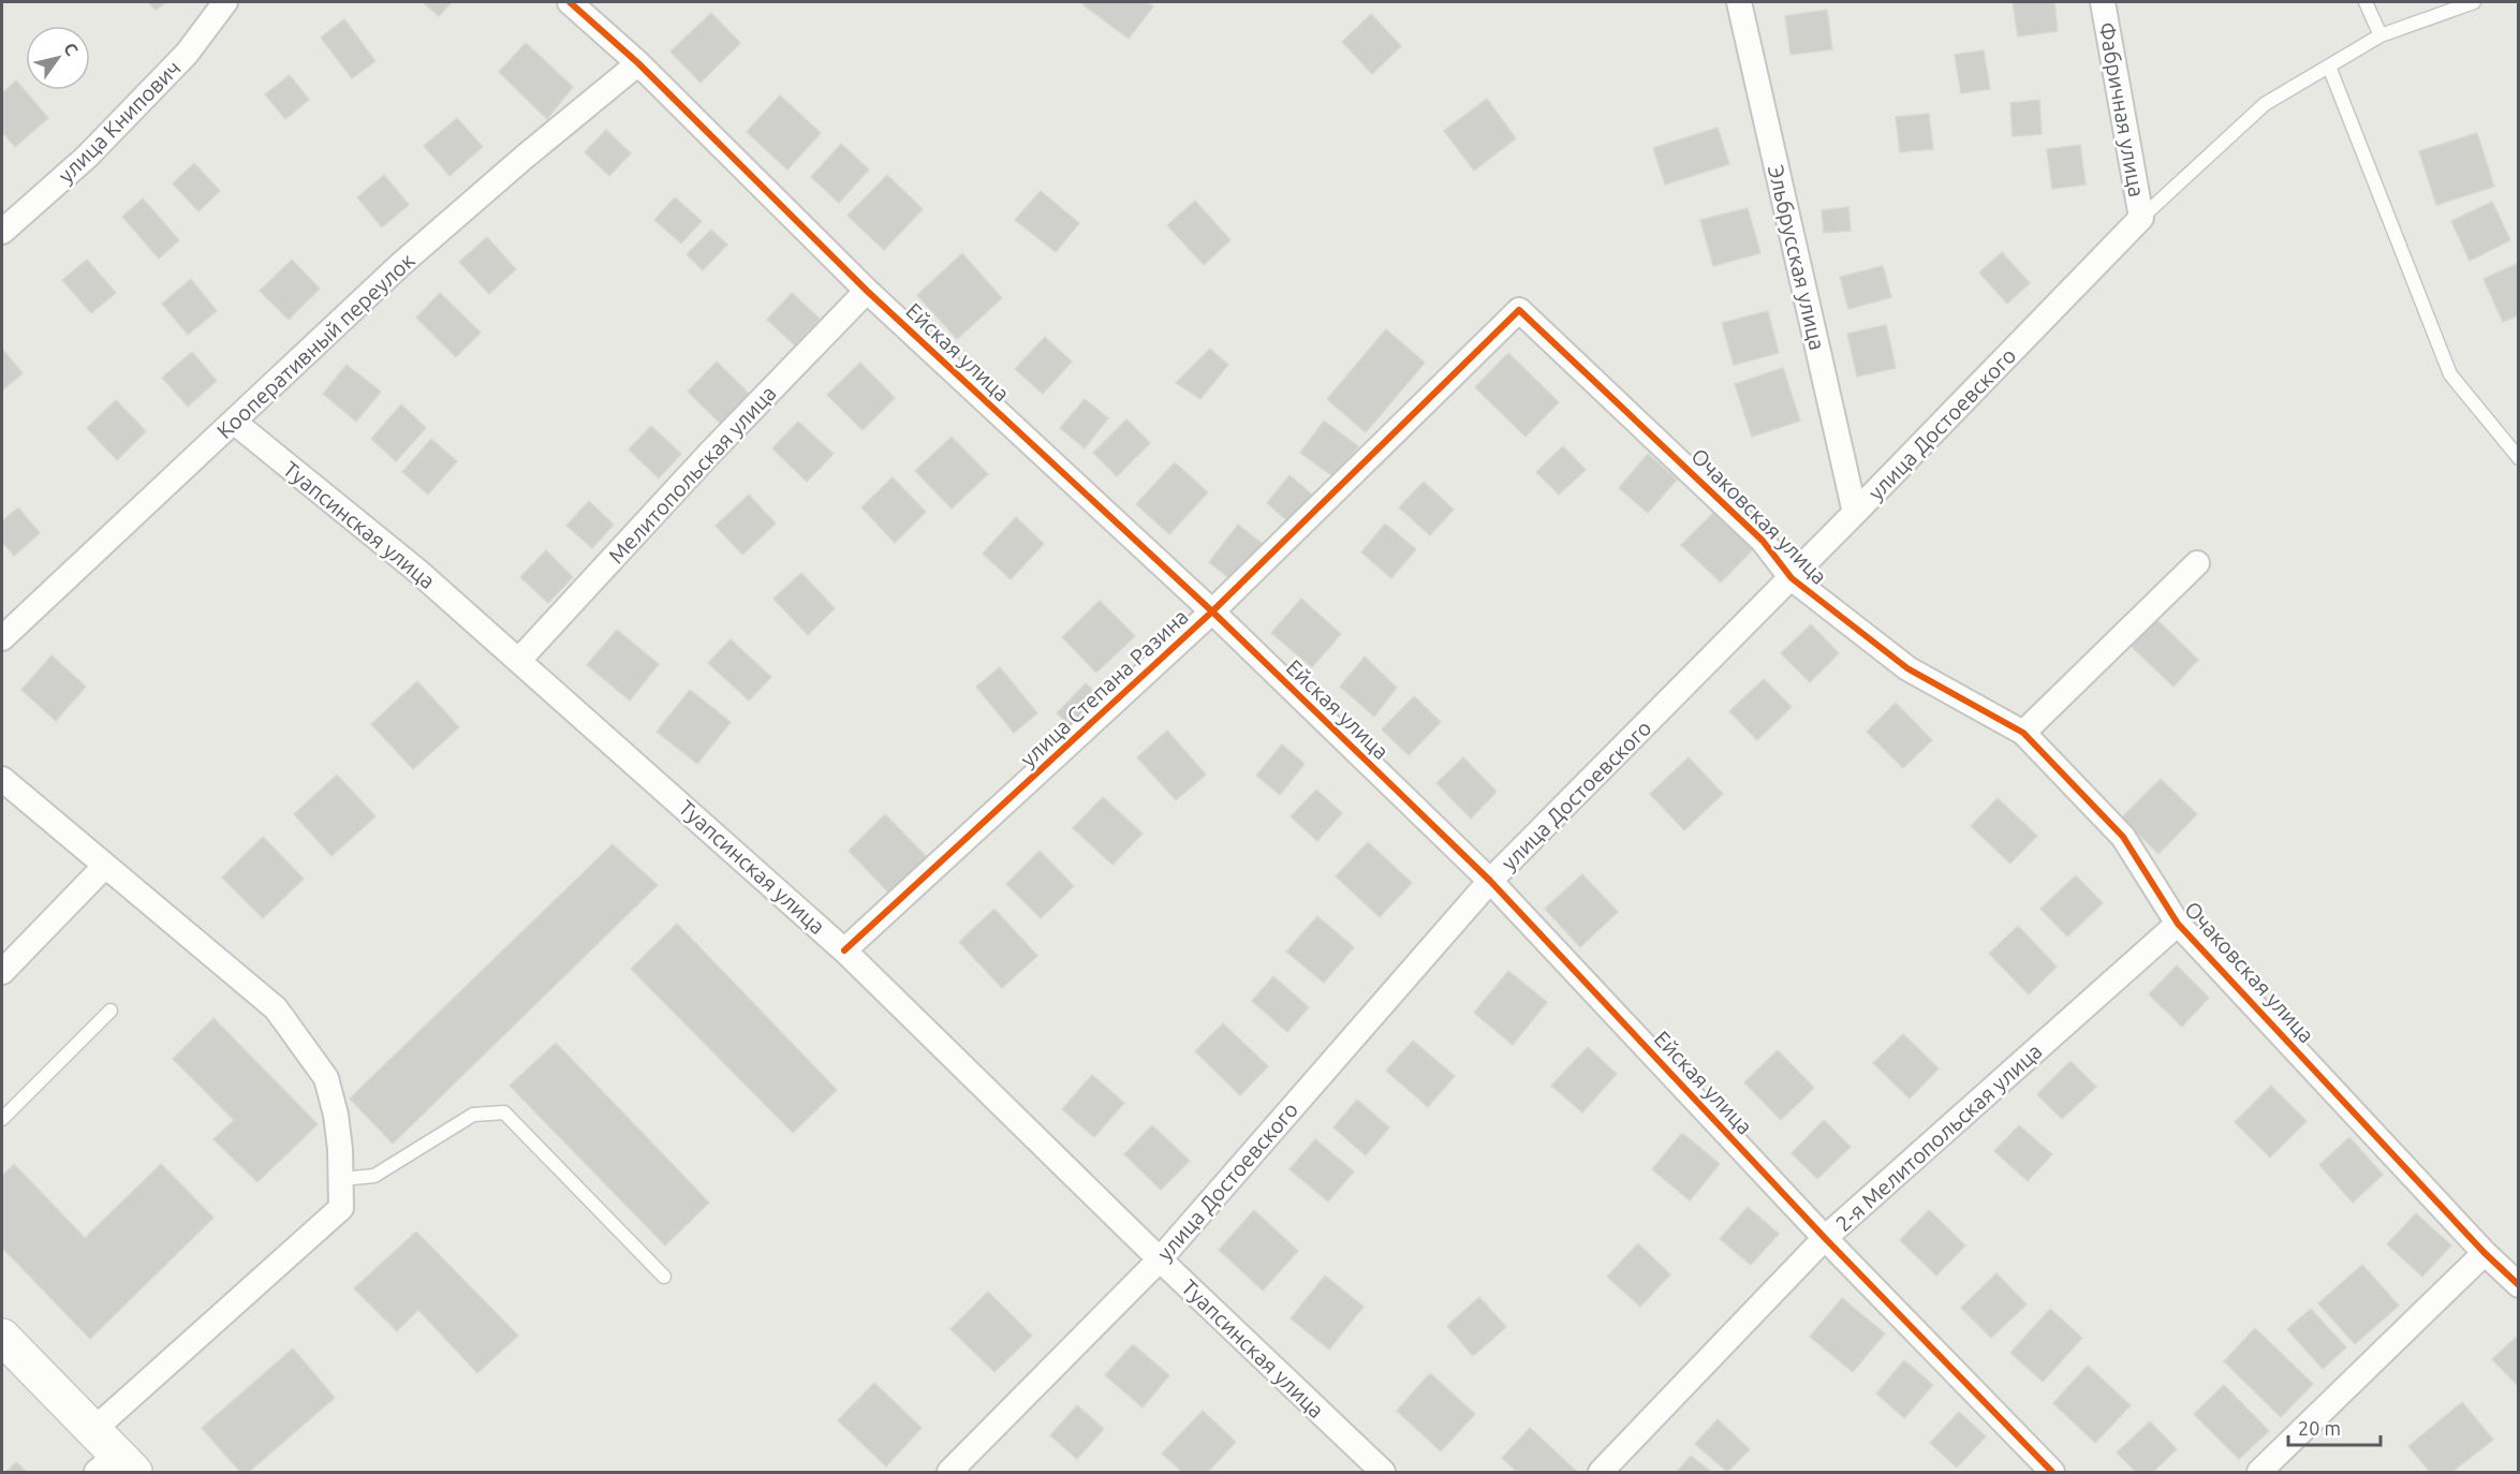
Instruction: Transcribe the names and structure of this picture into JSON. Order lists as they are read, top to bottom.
{
  "streets": {
    "street": [
      "Фабричная улица",
      "улица Книпович",
      "Эльбрусская улица",
      "Кооперативный переулок",
      "Ейская улица",
      "улица Достоевского",
      "Мелитопольская улица",
      "Очаковская улица",
      "Туапсинская улица",
      "улица Степана Разина",
      "2-я Мелитопольская улица"
    ]
  },
  "crossings": [
    ["Фабричная улица", "улица Достоевского"],
    ["Эльбрусская улица", "улица Достоевского"],
    ["Кооперативный переулок", "Ейская улица"],
    ["Кооперативный переулок", "Туапсинская улица"],
    ["Ейская улица", "улица Достоевского"],
    ["Ейская улица", "Мелитопольская улица"],
    ["Ейская улица", "улица Степана Разина"],
    ["Ейская улица", "2-я Мелитопольская улица"],
    ["улица Достоевского", "Очаковская улица"],
    ["улица Достоевского", "Туапсинская улица"],
    ["Мелитопольская улица", "Туапсинская улица"],
    ["Очаковская улица", "улица Степана Разина"],
    ["Очаковская улица", "2-я Мелитопольская улица"],
    ["Туапсинская улица", "улица Степана Разина"]
  ],
  "scale_bar": "20 m",
  "north": "top right"
}
